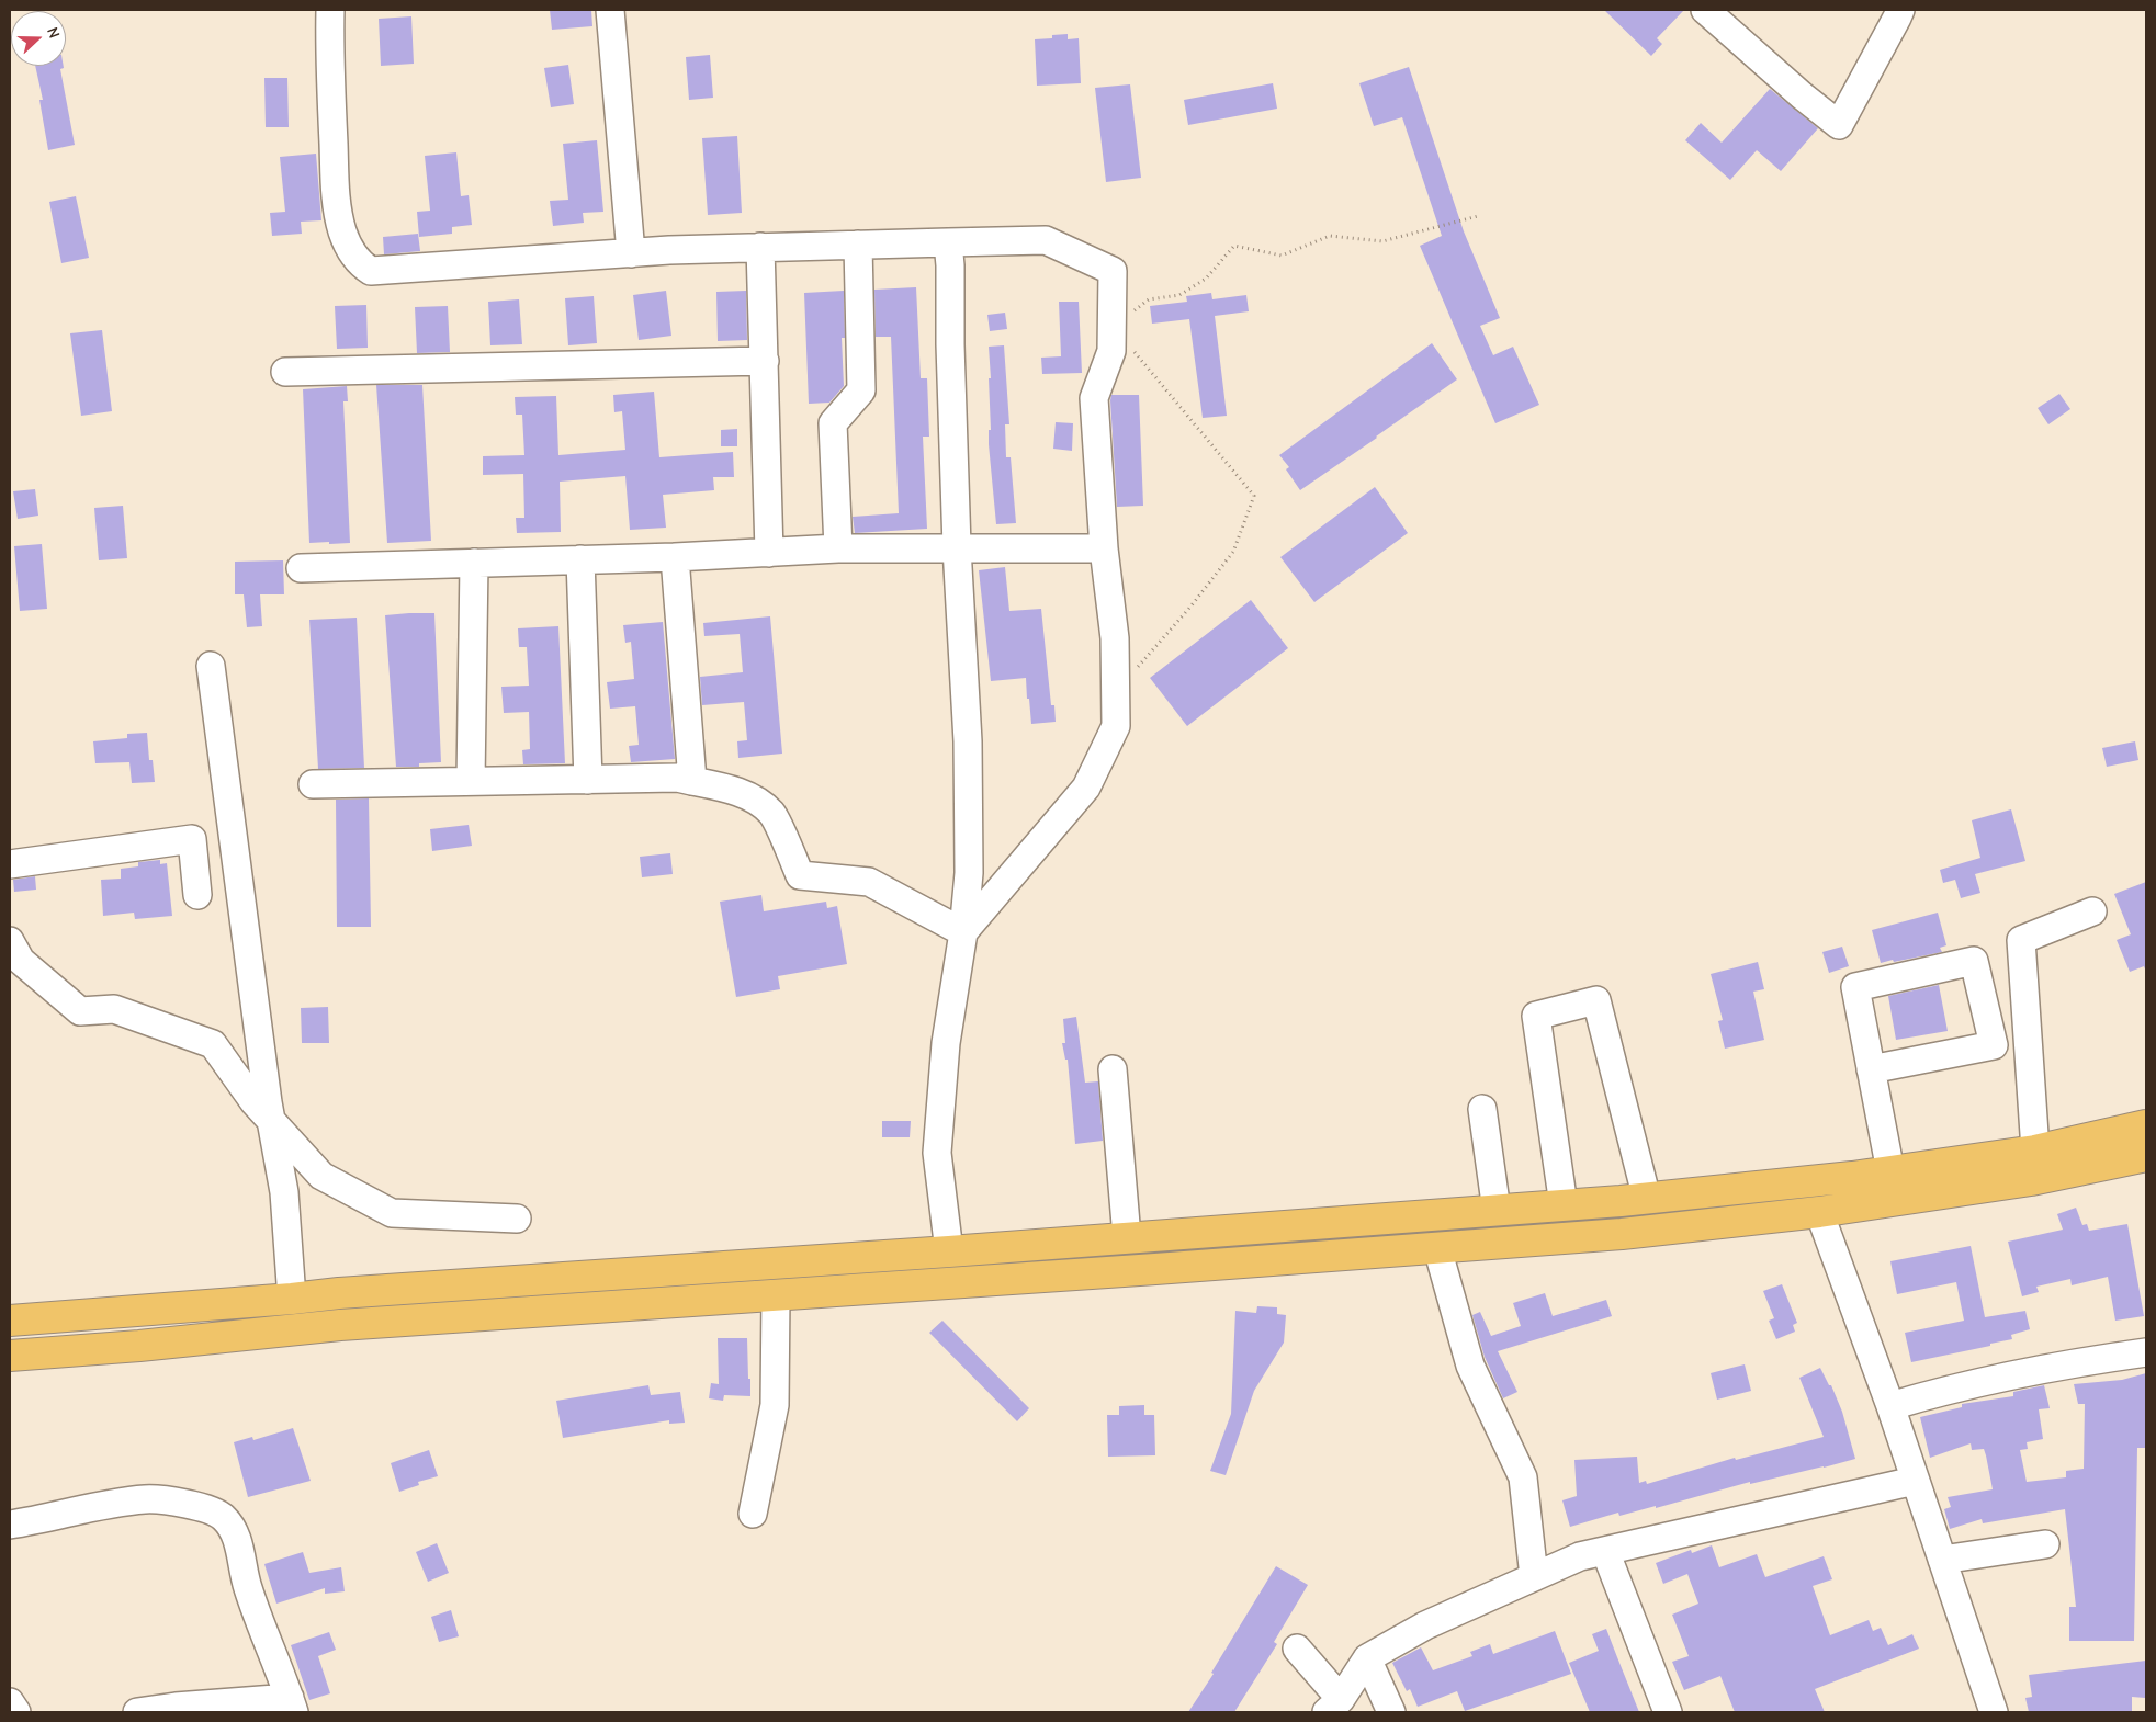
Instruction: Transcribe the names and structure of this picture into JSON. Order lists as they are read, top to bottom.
{
  "north": "right"
}
